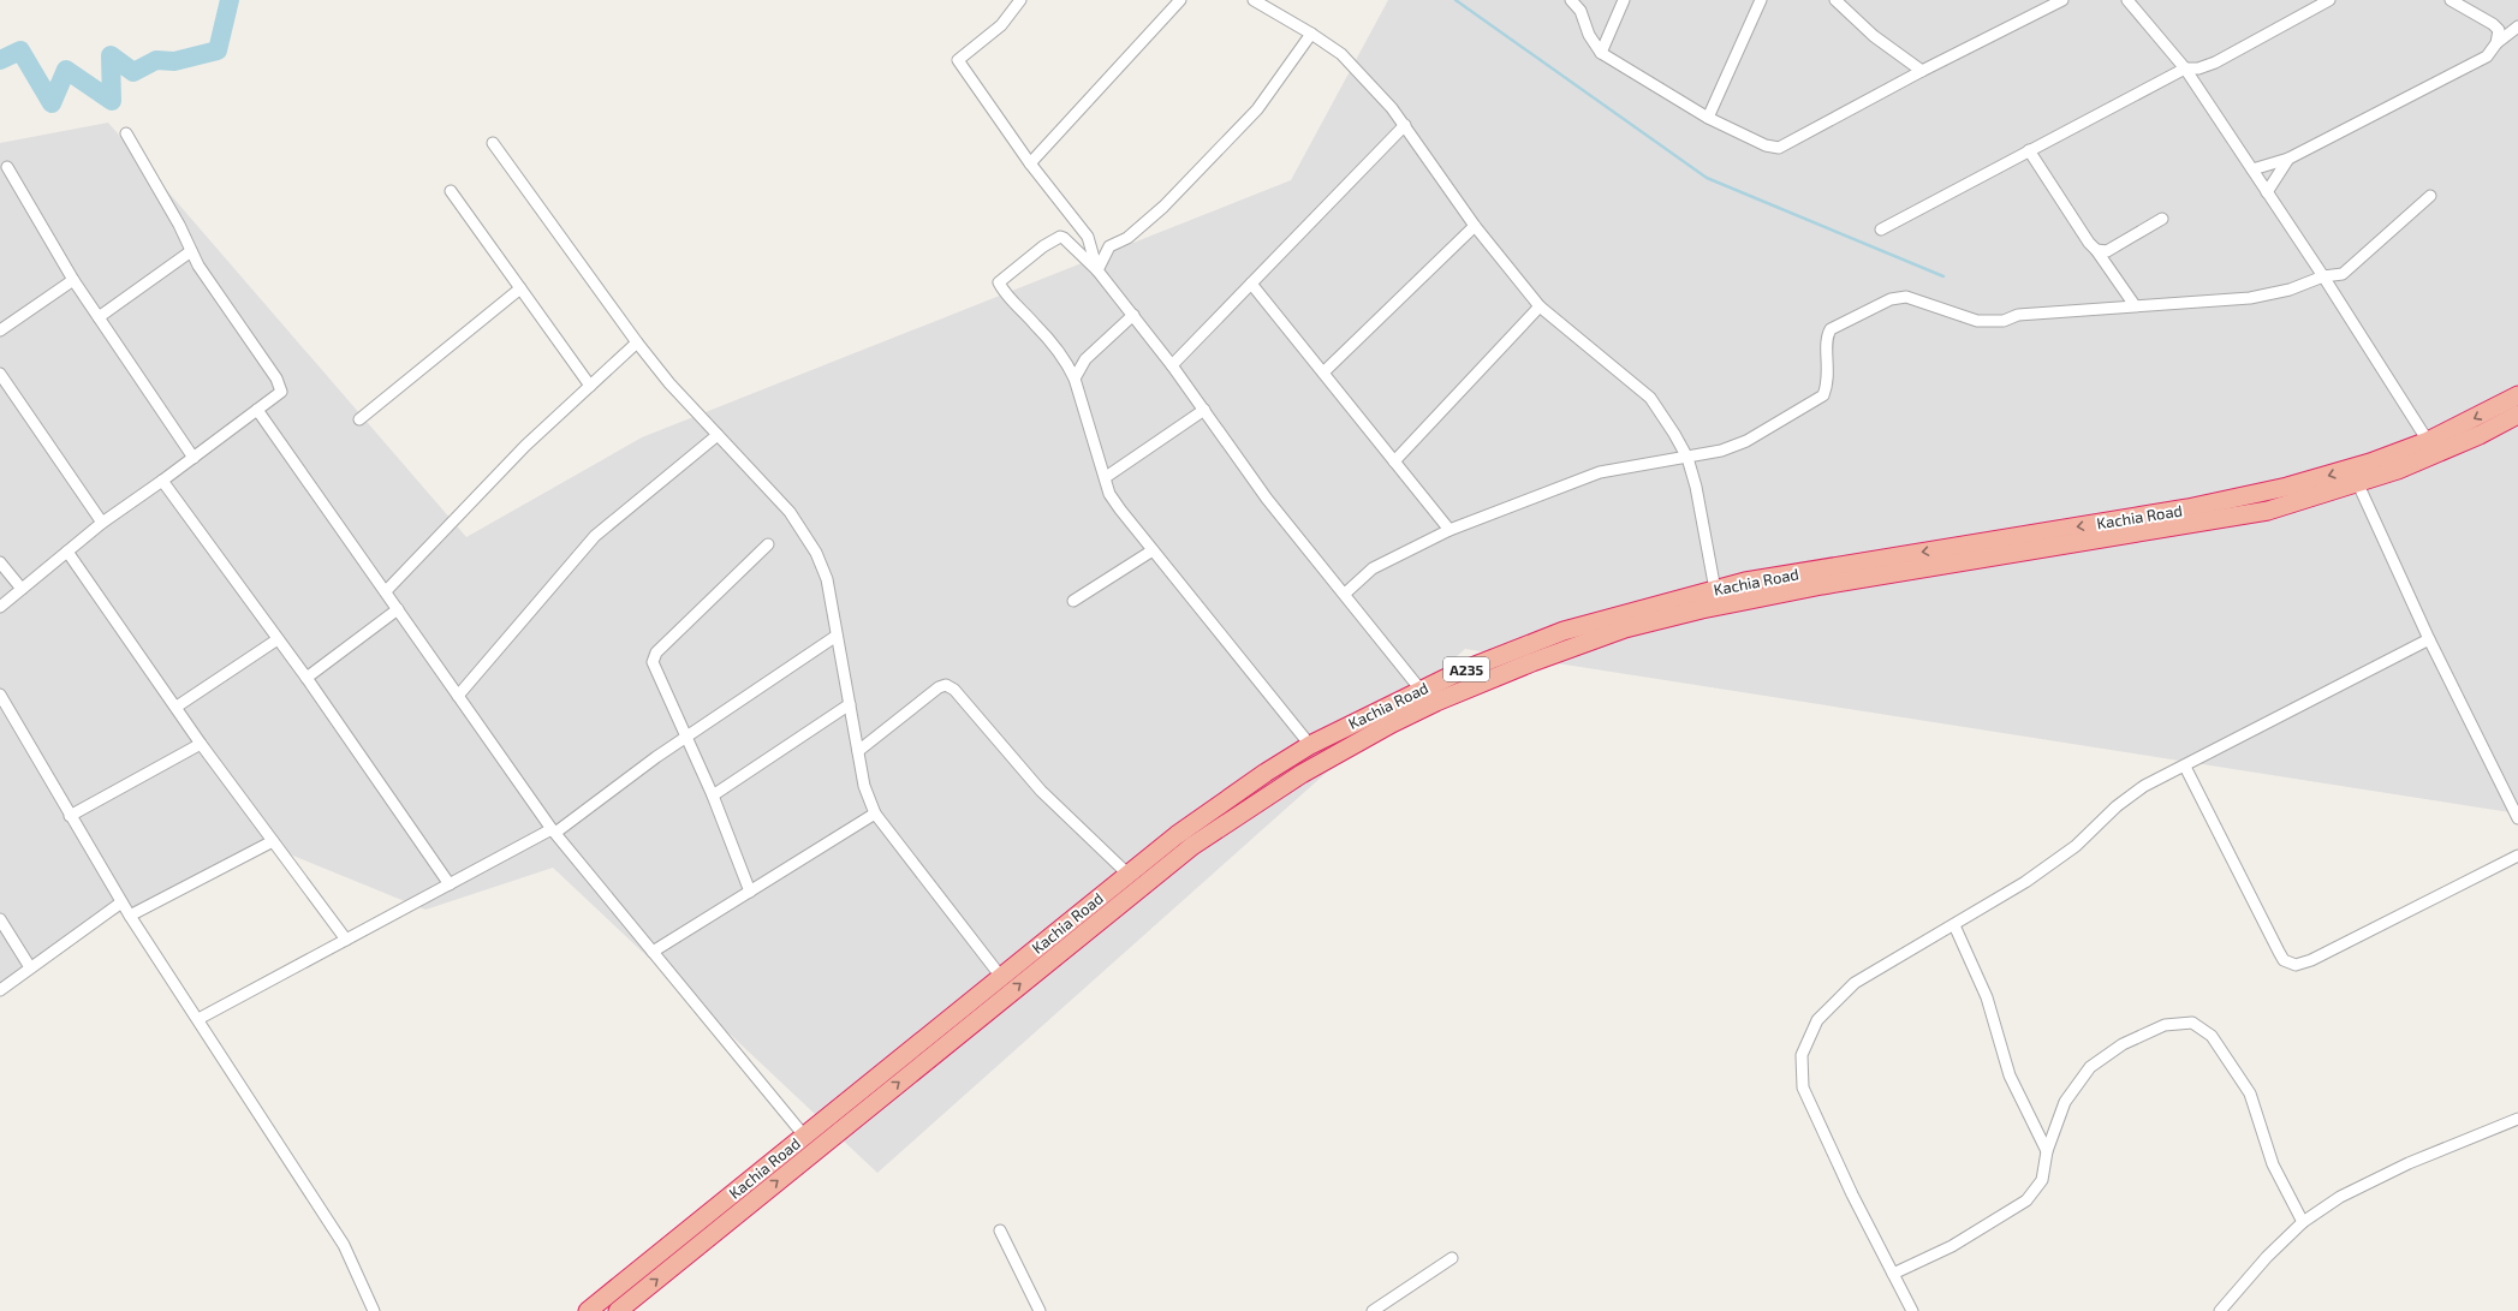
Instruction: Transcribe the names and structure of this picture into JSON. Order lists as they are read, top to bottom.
{
  "streets": {
    "highway": ["Kachia Road", "A235"]
  }
}
